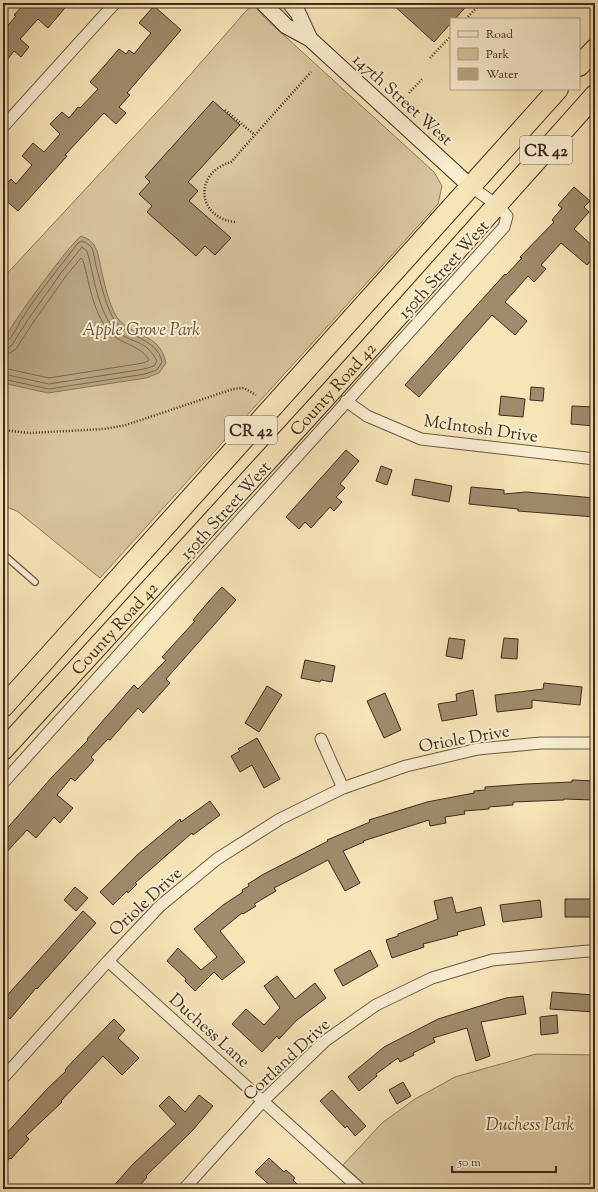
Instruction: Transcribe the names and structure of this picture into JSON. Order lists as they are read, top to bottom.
{
  "streets": {
    "highway": ["CR 42", "County Road 42"],
    "street": [
      "147th Street West",
      "150th Street West",
      "McIntosh Drive",
      "Oriole Drive",
      "Duchess Lane",
      "Cortland Drive"
    ]
  },
  "crossings": [
    ["147th Street West", "County Road 42"],
    ["150th Street West", "County Road 42"],
    ["150th Street West", "McIntosh Drive"],
    ["Oriole Drive", "Duchess Lane"],
    ["Duchess Lane", "Cortland Drive"]
  ],
  "parks": ["Apple Grove Park", "Duchess Park"],
  "legend": ["Road", "Park", "Water"],
  "scale_bar": "50 m"
}
